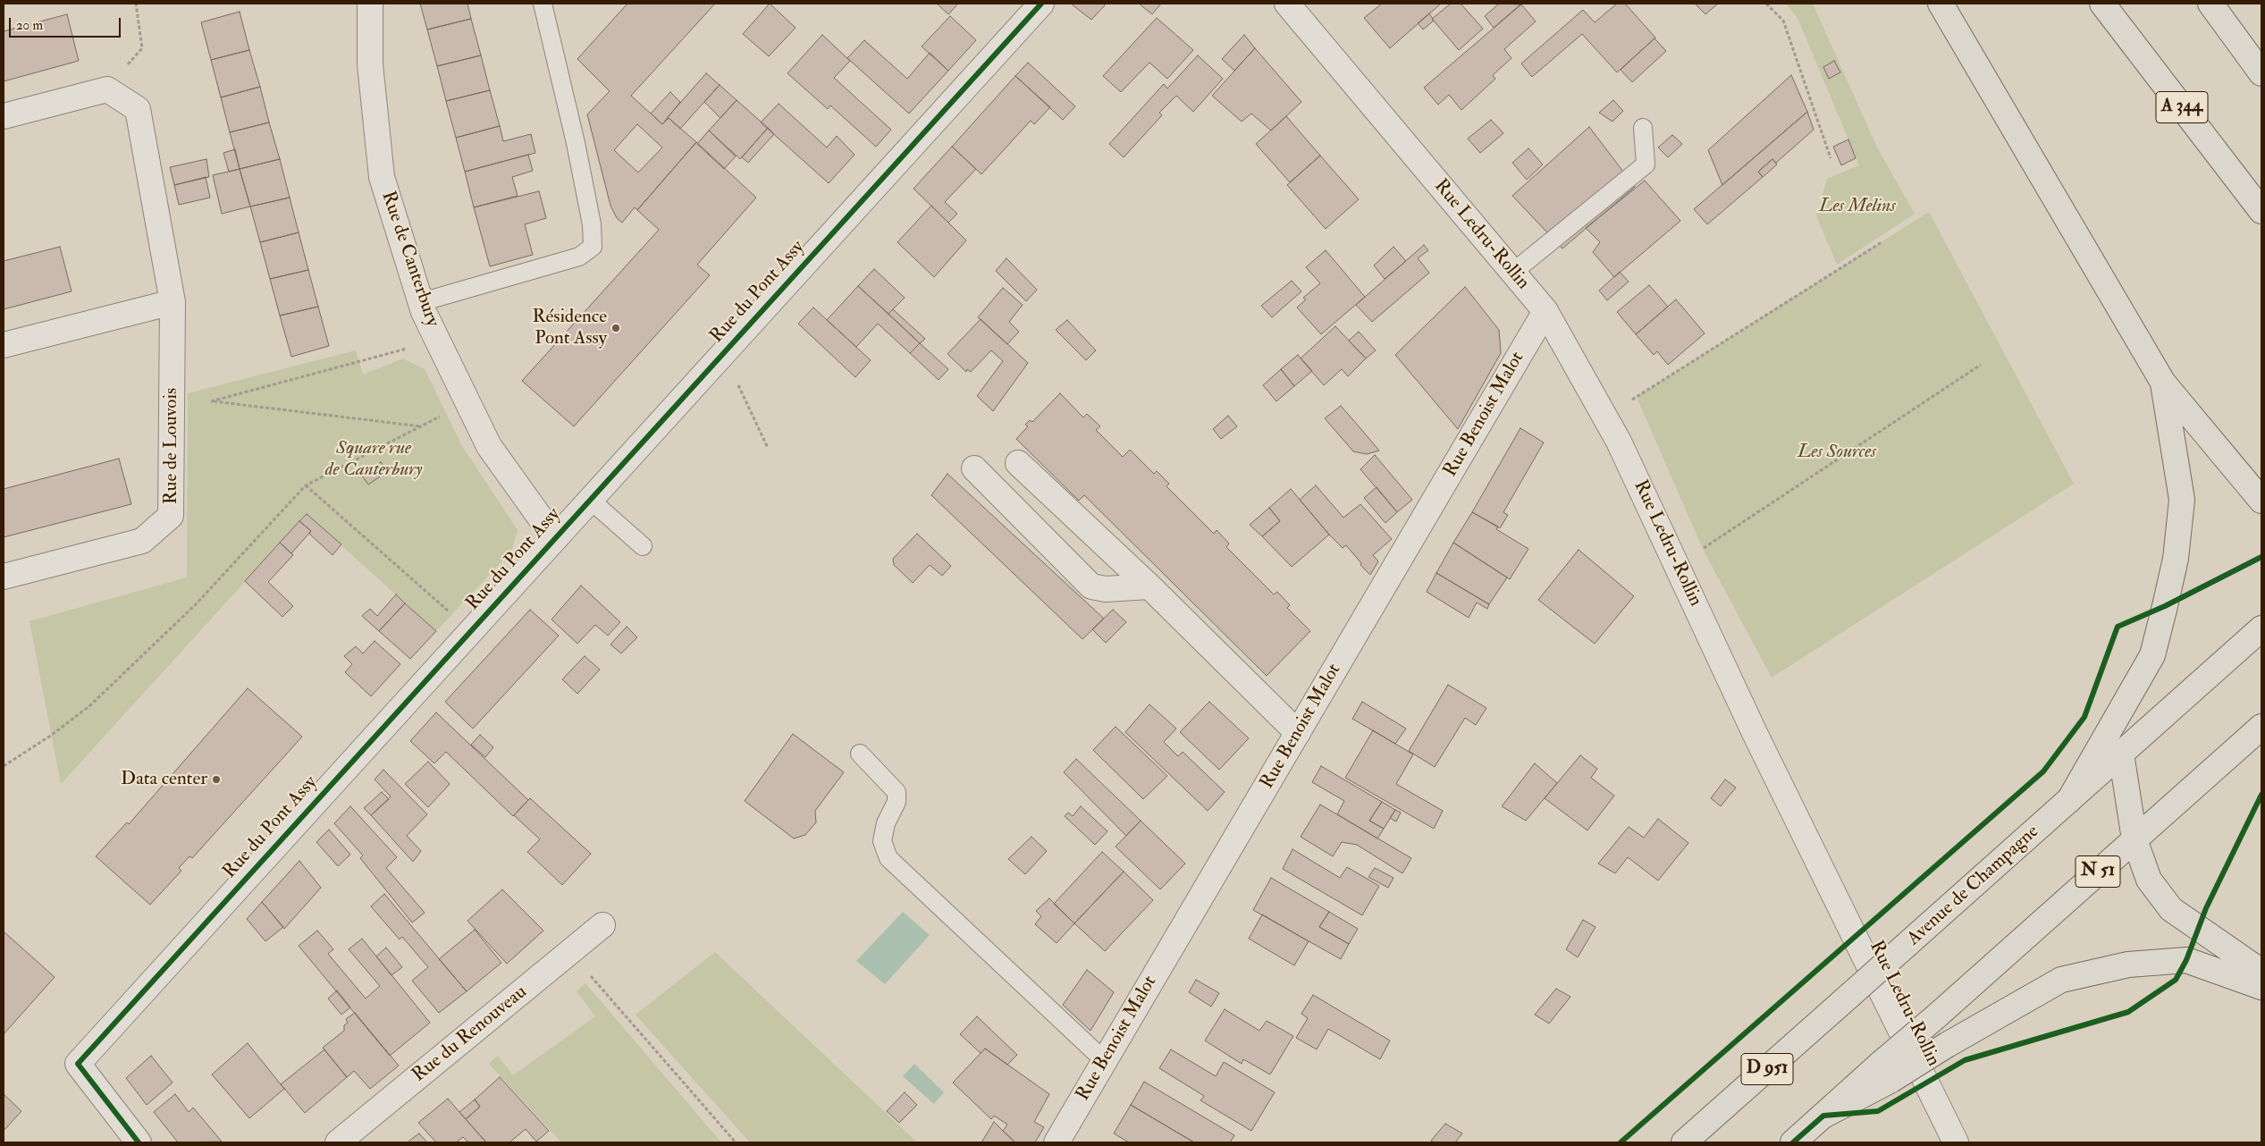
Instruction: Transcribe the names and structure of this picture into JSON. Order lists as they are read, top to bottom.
{
  "streets": {
    "main road": [
      "A 344",
      "N 51",
      "Avenue de Champagne",
      "D 951"
    ],
    "street": [
      "Rue Ledru-Rollin",
      "Rue de Canterbury",
      "Rue du Pont Assy",
      "Rue Benoist Malot",
      "Rue de Louvois",
      "Rue du Renouveau"
    ]
  },
  "crossings": [
    ["Rue Ledru-Rollin", "Rue Benoist Malot"],
    ["Rue de Canterbury", "Rue du Pont Assy"]
  ],
  "parks": ["Les Melins", "Square rue de Canterbury", "Les Sources"],
  "places": ["Résidence Pont Assy", "Data center"],
  "scale_bar": "20 m"
}
